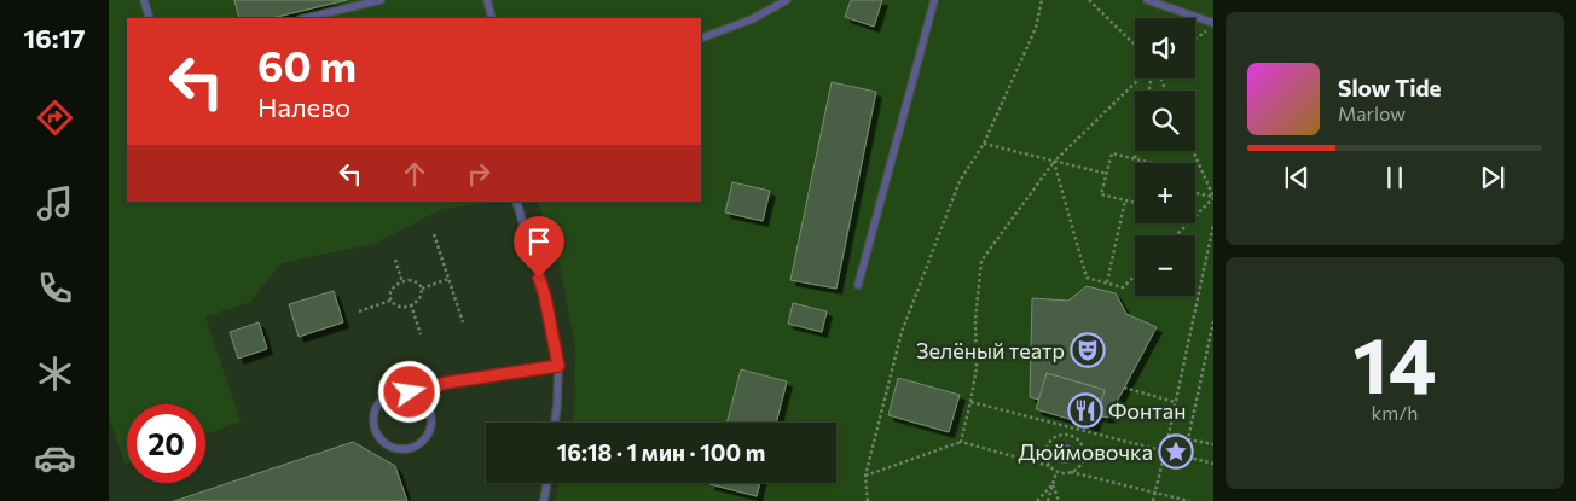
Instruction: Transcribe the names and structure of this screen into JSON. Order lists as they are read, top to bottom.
{
  "places": {
    "theatre": ["Зелёный театр"],
    "restaurant": ["Фонтан"],
    "place": ["Дюймовочка"]
  },
  "page": {
    "tabs": "16:17",
    "map_buttons": ["+", "−"],
    "turn": ["60 m", "Налево"],
    "song": ["Slow Tide", "Marlow"],
    "tile": ["14", "km/h"],
    "limit": "20",
    "trip": "16:18 · 1 мин · 100 m"
  }
}
